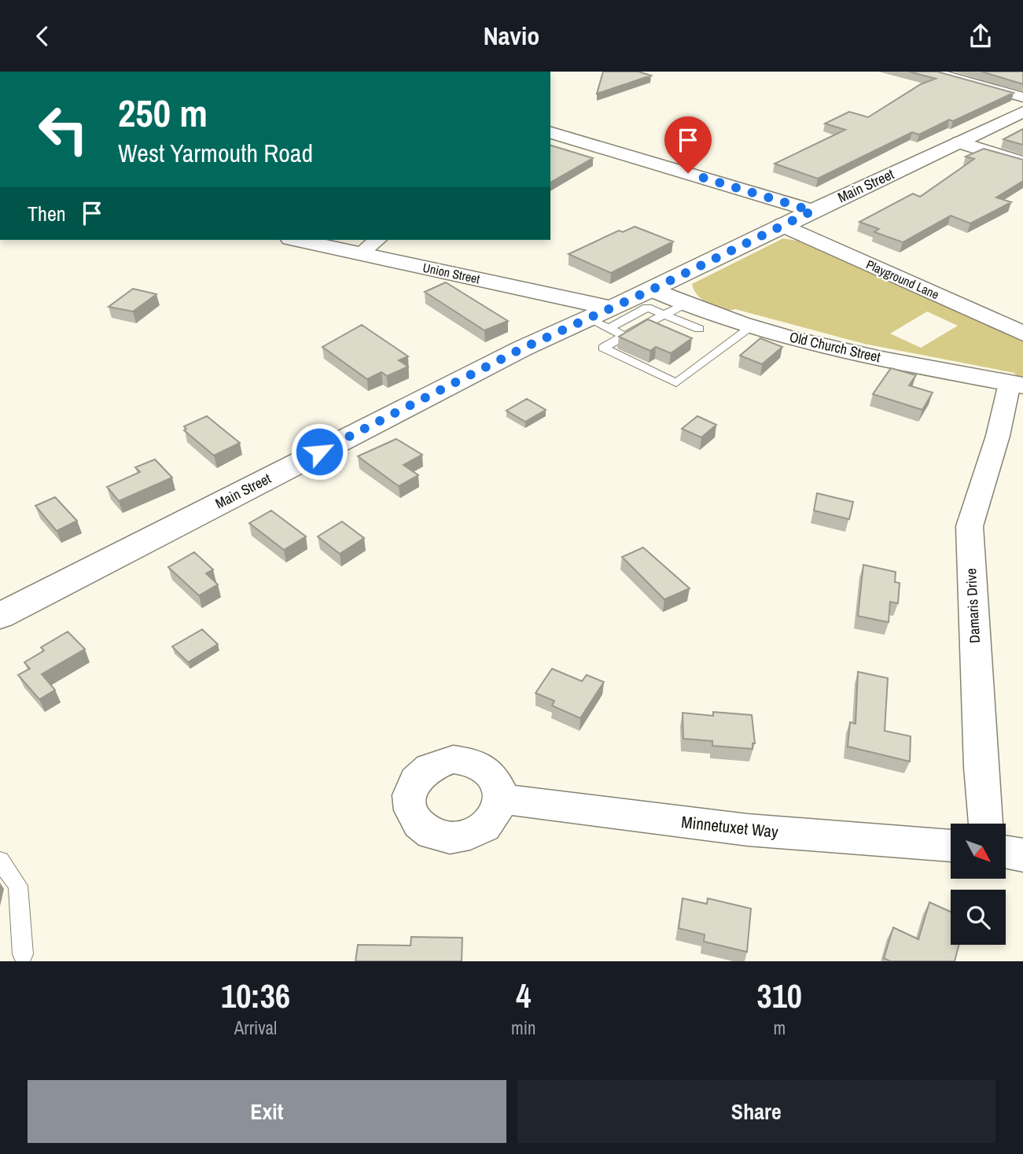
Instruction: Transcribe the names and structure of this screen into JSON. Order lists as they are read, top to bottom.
{
  "streets": {
    "main road": [
      "Main Street",
      "Union Street",
      "Playground Lane",
      "Old Church Street"
    ],
    "street": ["Damaris Drive", "Minnetuxet Way"]
  },
  "crossings": [
    ["Main Street", "Union Street"],
    ["Main Street", "Playground Lane"],
    ["Main Street", "Old Church Street"],
    ["Old Church Street", "Damaris Drive"]
  ],
  "north": "bottom right",
  "page": {
    "header": "Navio",
    "turn": ["250 m", "West Yarmouth Road"],
    "then": "Then",
    "eta": [
      "10:36",
      "Arrival",
      "4",
      "min",
      "310",
      "m"
    ],
    "buttons": ["Exit", "Share"]
  }
}
